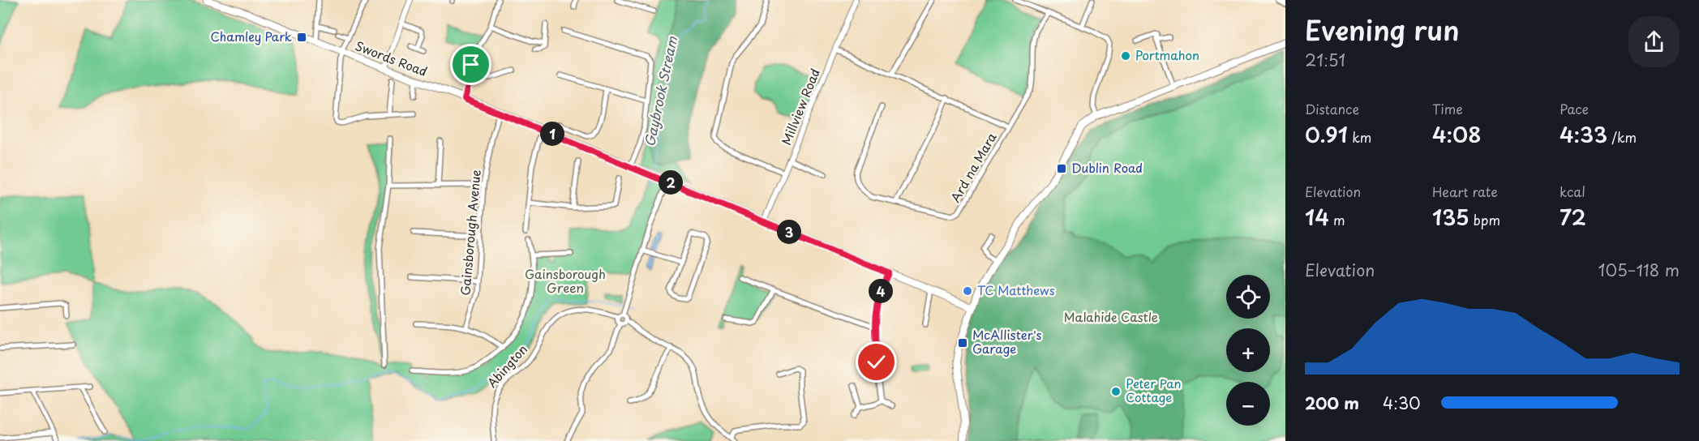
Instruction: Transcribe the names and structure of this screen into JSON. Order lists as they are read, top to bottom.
{
  "streets": {
    "main road": ["Swords Road"],
    "street": [
      "Millview Road",
      "Ard na Mara",
      "Gainsborough Avenue",
      "Abington"
    ]
  },
  "crossings": [
    ["Swords Road", "Millview Road"],
    ["Swords Road", "Gainsborough Avenue"],
    ["Millview Road", "Ard na Mara"]
  ],
  "water": ["Gaybrook Stream"],
  "parks": ["Gainsborough Green", "Malahide Castle"],
  "places": {
    "transit": ["Chamley Park", "Dublin Road", "McAllister's Garage"],
    "other": ["Portmahon", "TC Matthews", "Peter Pan Cottage"]
  },
  "page": {
    "heading": ["Evening run", "21:51"],
    "stats": [
      ["Distance", "0.91 km"],
      ["Time", "4:08"],
      ["Pace", "4:33 /km"],
      ["Elevation", "14 m"],
      ["Heart rate", "135 bpm"],
      ["kcal", "72"]
    ],
    "pins": [
      "1",
      "2",
      "3",
      "4"
    ],
    "chart": ["Elevation", "105–118 m"],
    "map_buttons": ["+", "−"],
    "list": [
      {
        "name": "200 m",
        "note": "4:30"
      }
    ]
  }
}
